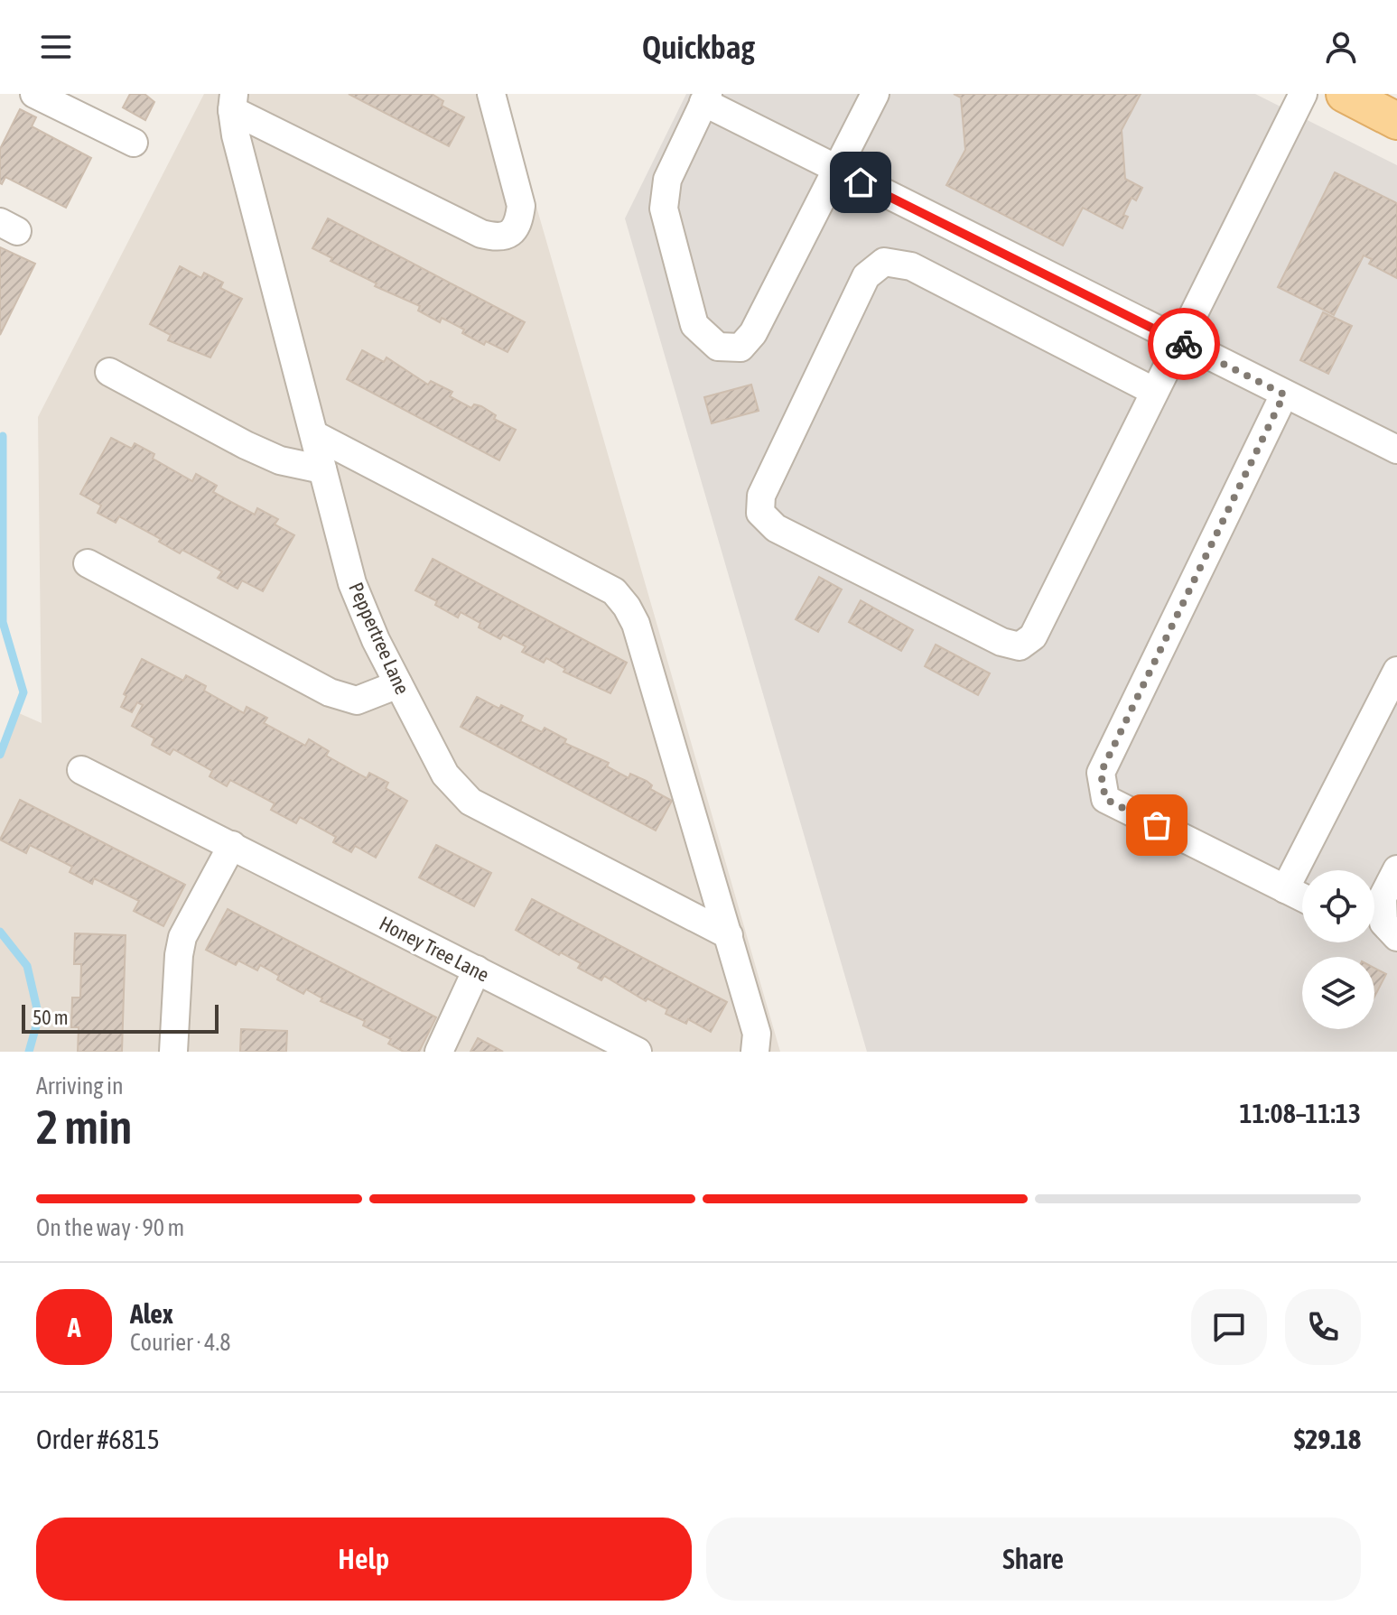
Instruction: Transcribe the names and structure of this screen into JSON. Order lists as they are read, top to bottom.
{
  "streets": {
    "street": ["Peppertree Lane", "Honey Tree Lane"]
  },
  "scale_bar": "50 m",
  "page": {
    "header": "Quickbag",
    "scale": "50 m",
    "heading": ["2 min", "Arriving in", "11:08–11:13"],
    "panel": [
      "Alex",
      "Courier · 4.8",
      "Order #6815",
      "$29.18"
    ],
    "bar": "On the way · 90 m",
    "round": "A",
    "buttons": ["Help", "Share"]
  }
}
